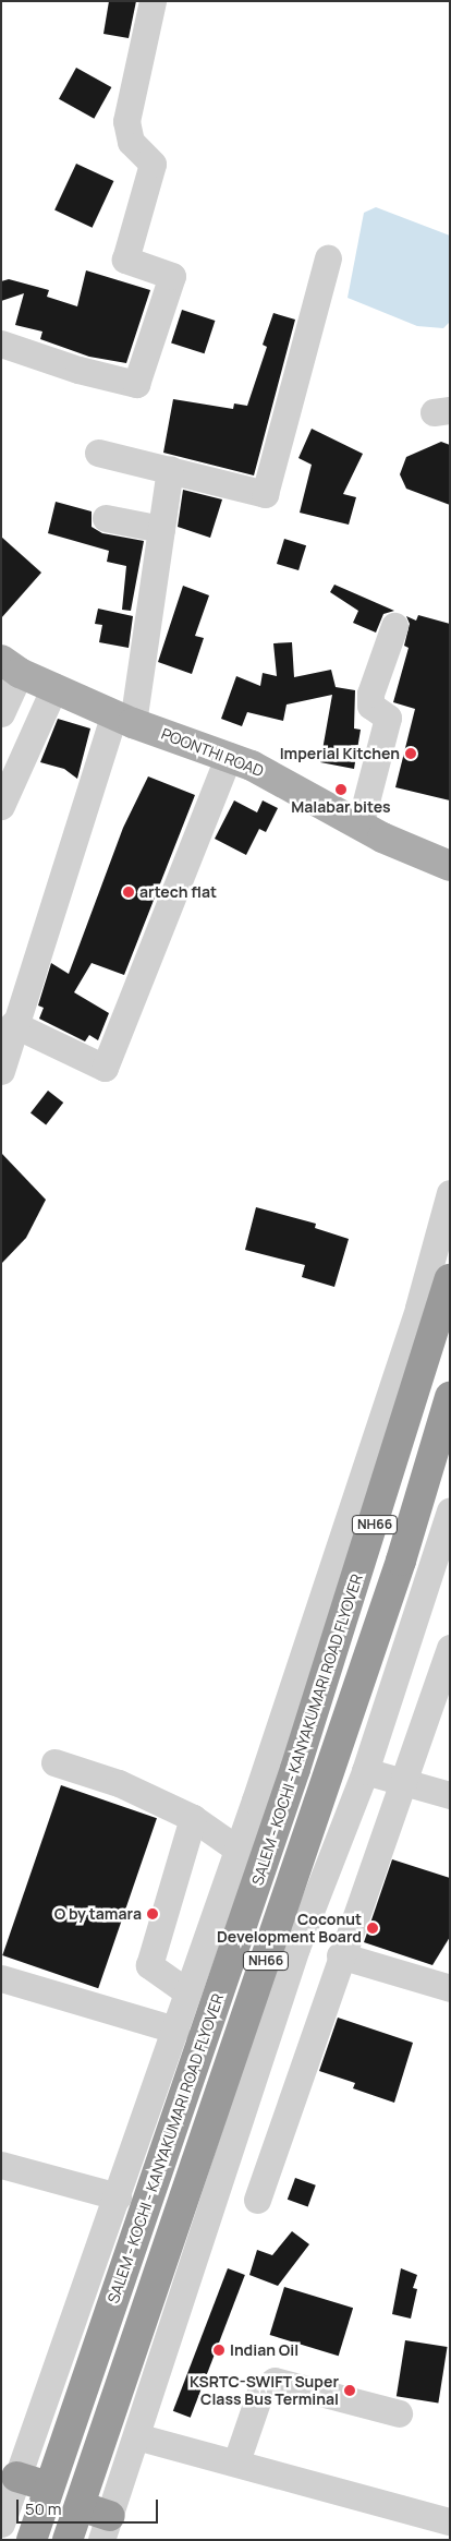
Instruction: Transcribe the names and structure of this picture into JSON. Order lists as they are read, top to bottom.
{
  "streets": {
    "highway": ["NH66", "SALEM - KOCHI - KANYAKUMARI ROAD FLYOVER"],
    "main road": ["POONTHI ROAD"]
  },
  "crossings": [
    ["NH66", "SALEM - KOCHI - KANYAKUMARI ROAD FLYOVER"]
  ],
  "places": [
    "Imperial Kitchen",
    "Malabar bites",
    "artech flat",
    "O by tamara",
    "Coconut Development Board",
    "Indian Oil",
    "KSRTC-SWIFT Super Class Bus Terminal"
  ],
  "scale_bar": "50 m"
}
